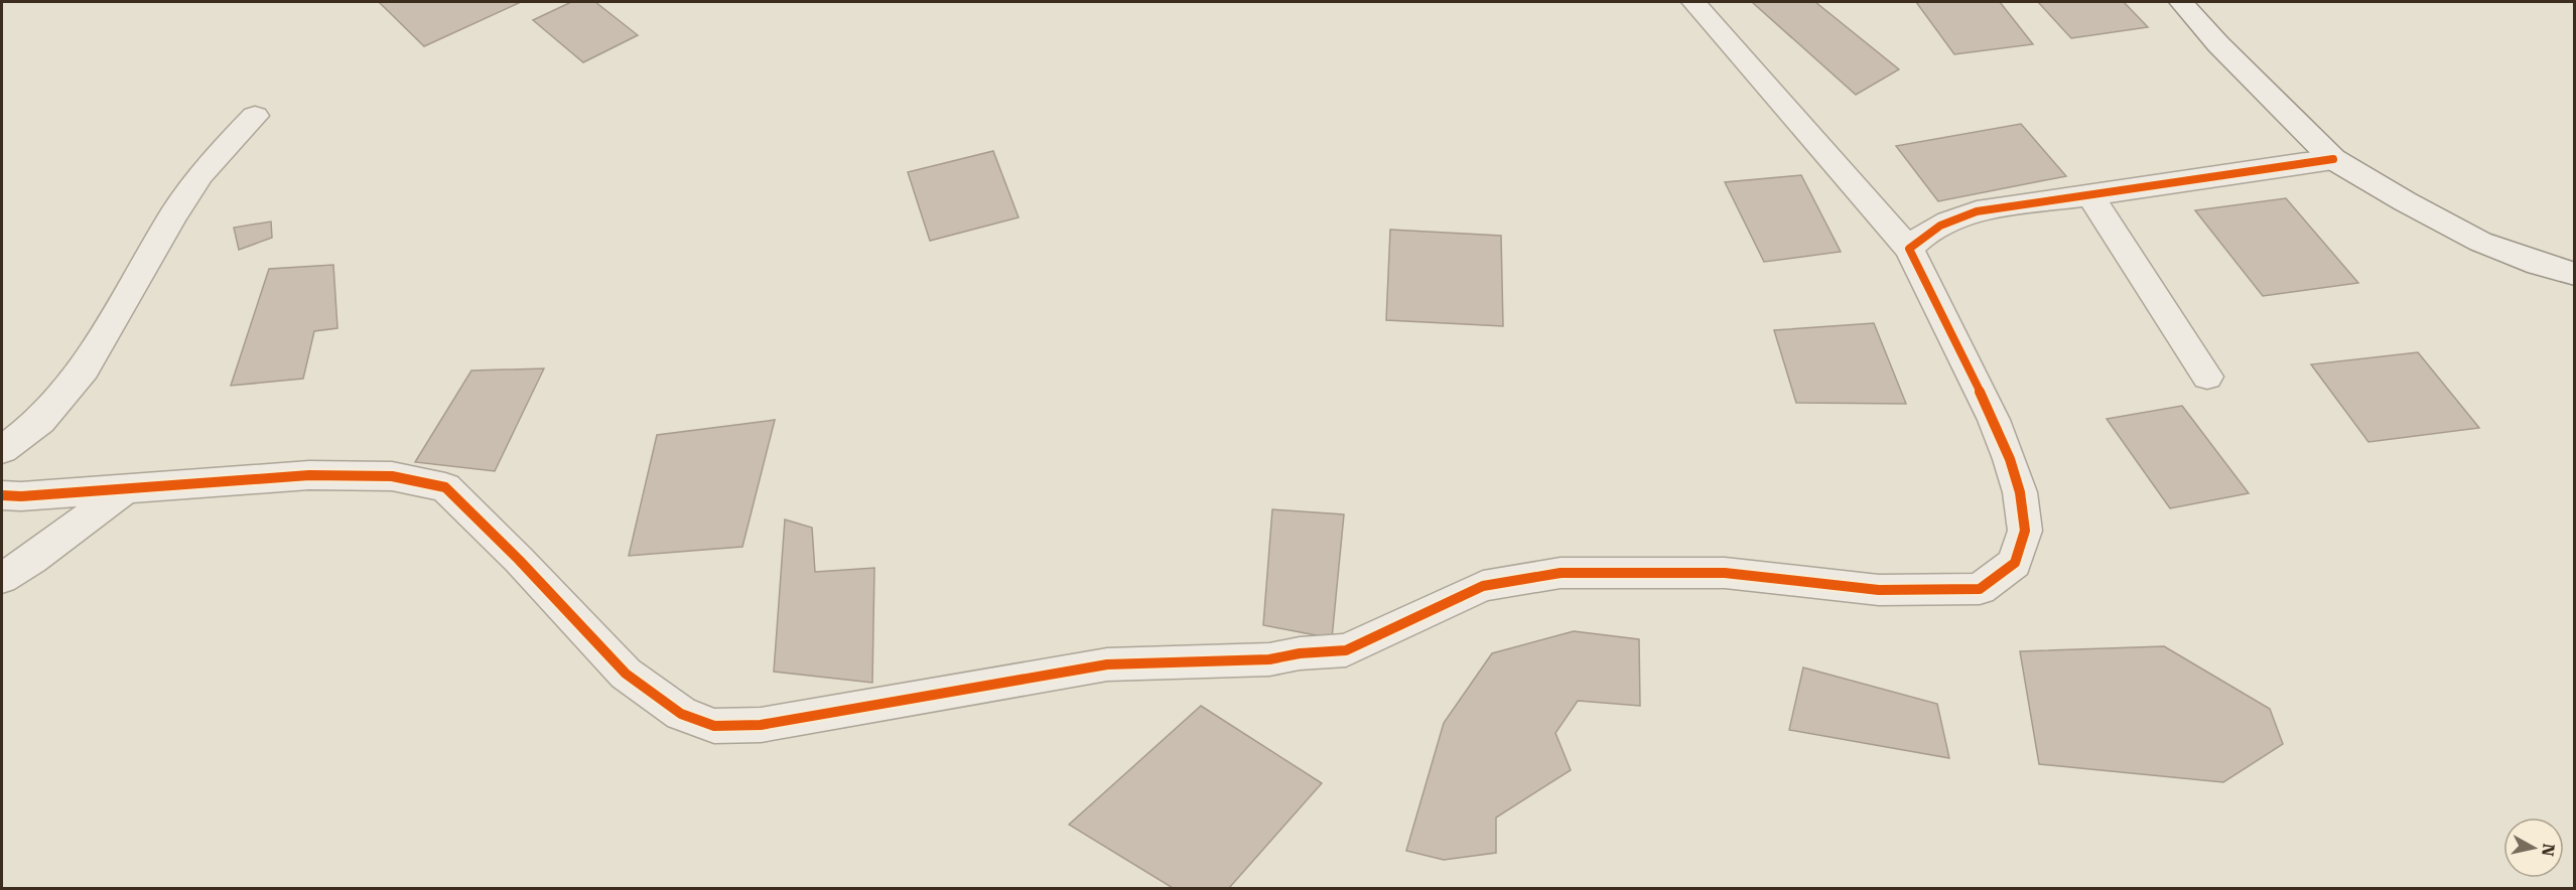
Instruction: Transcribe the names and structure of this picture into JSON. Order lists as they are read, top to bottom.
{
  "north": "right"
}
